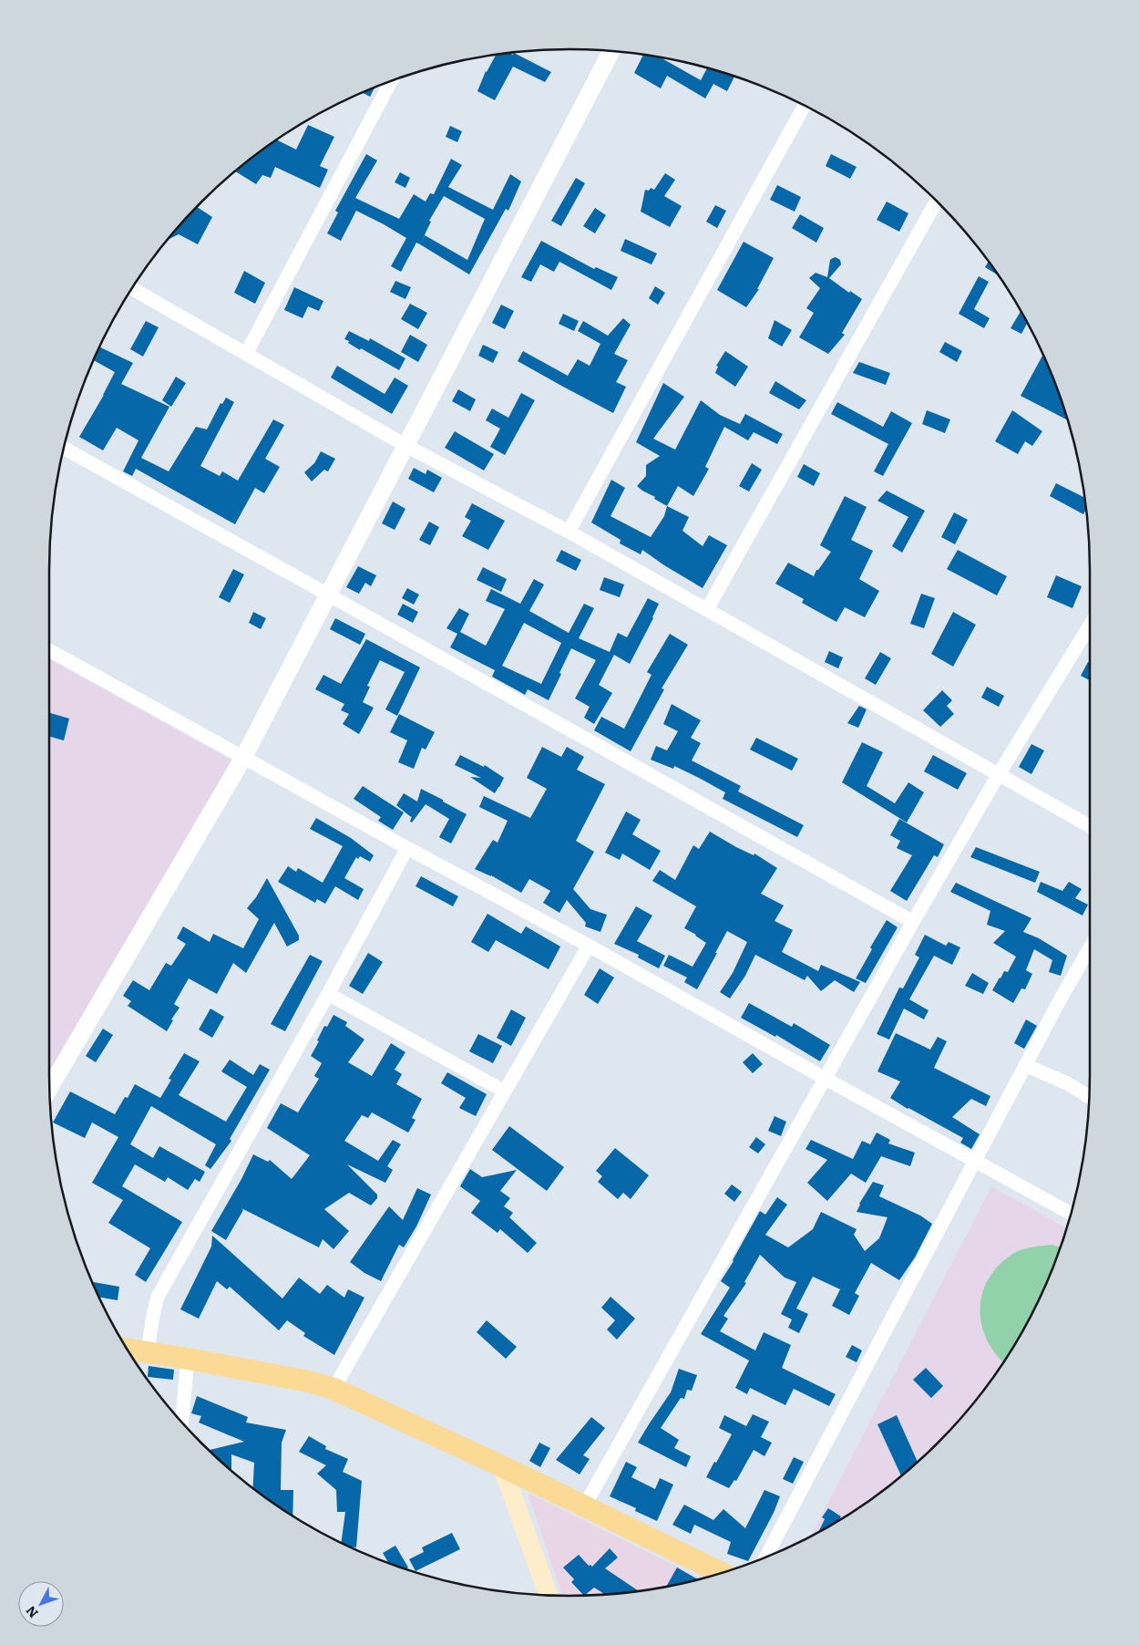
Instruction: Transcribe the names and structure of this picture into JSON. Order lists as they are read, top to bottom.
{
  "north": "bottom left"
}
